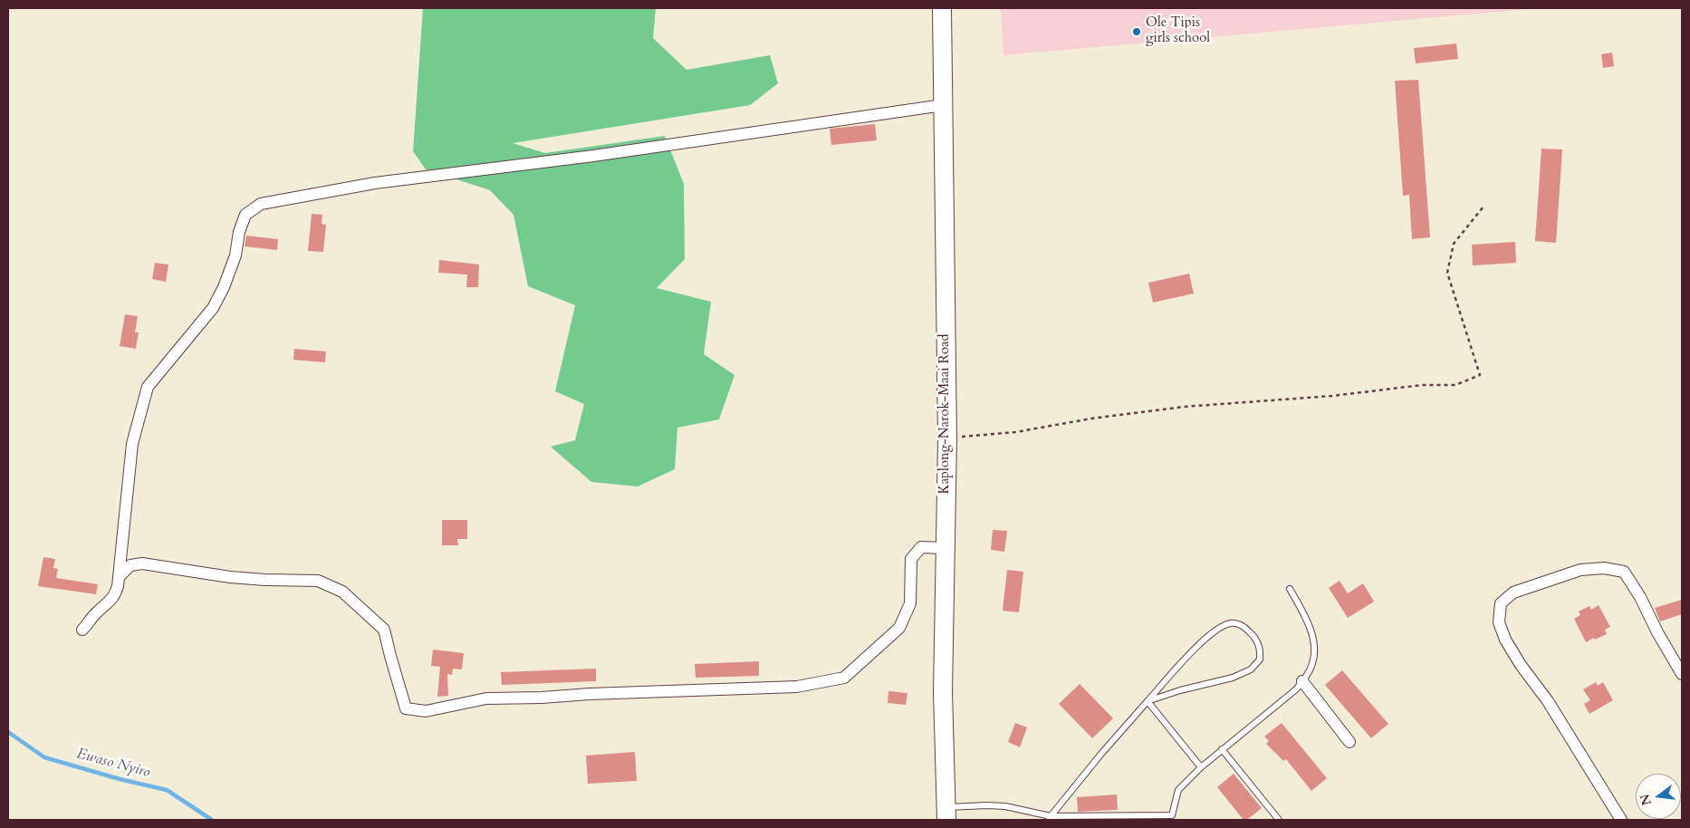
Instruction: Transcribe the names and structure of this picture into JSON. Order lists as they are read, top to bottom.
{
  "streets": {
    "highway": ["Kaplong-Narok-Maai Road"]
  },
  "water": ["Ewaso Nyiro"],
  "places": ["Ole Tipis girls school"],
  "north": "left"
}
